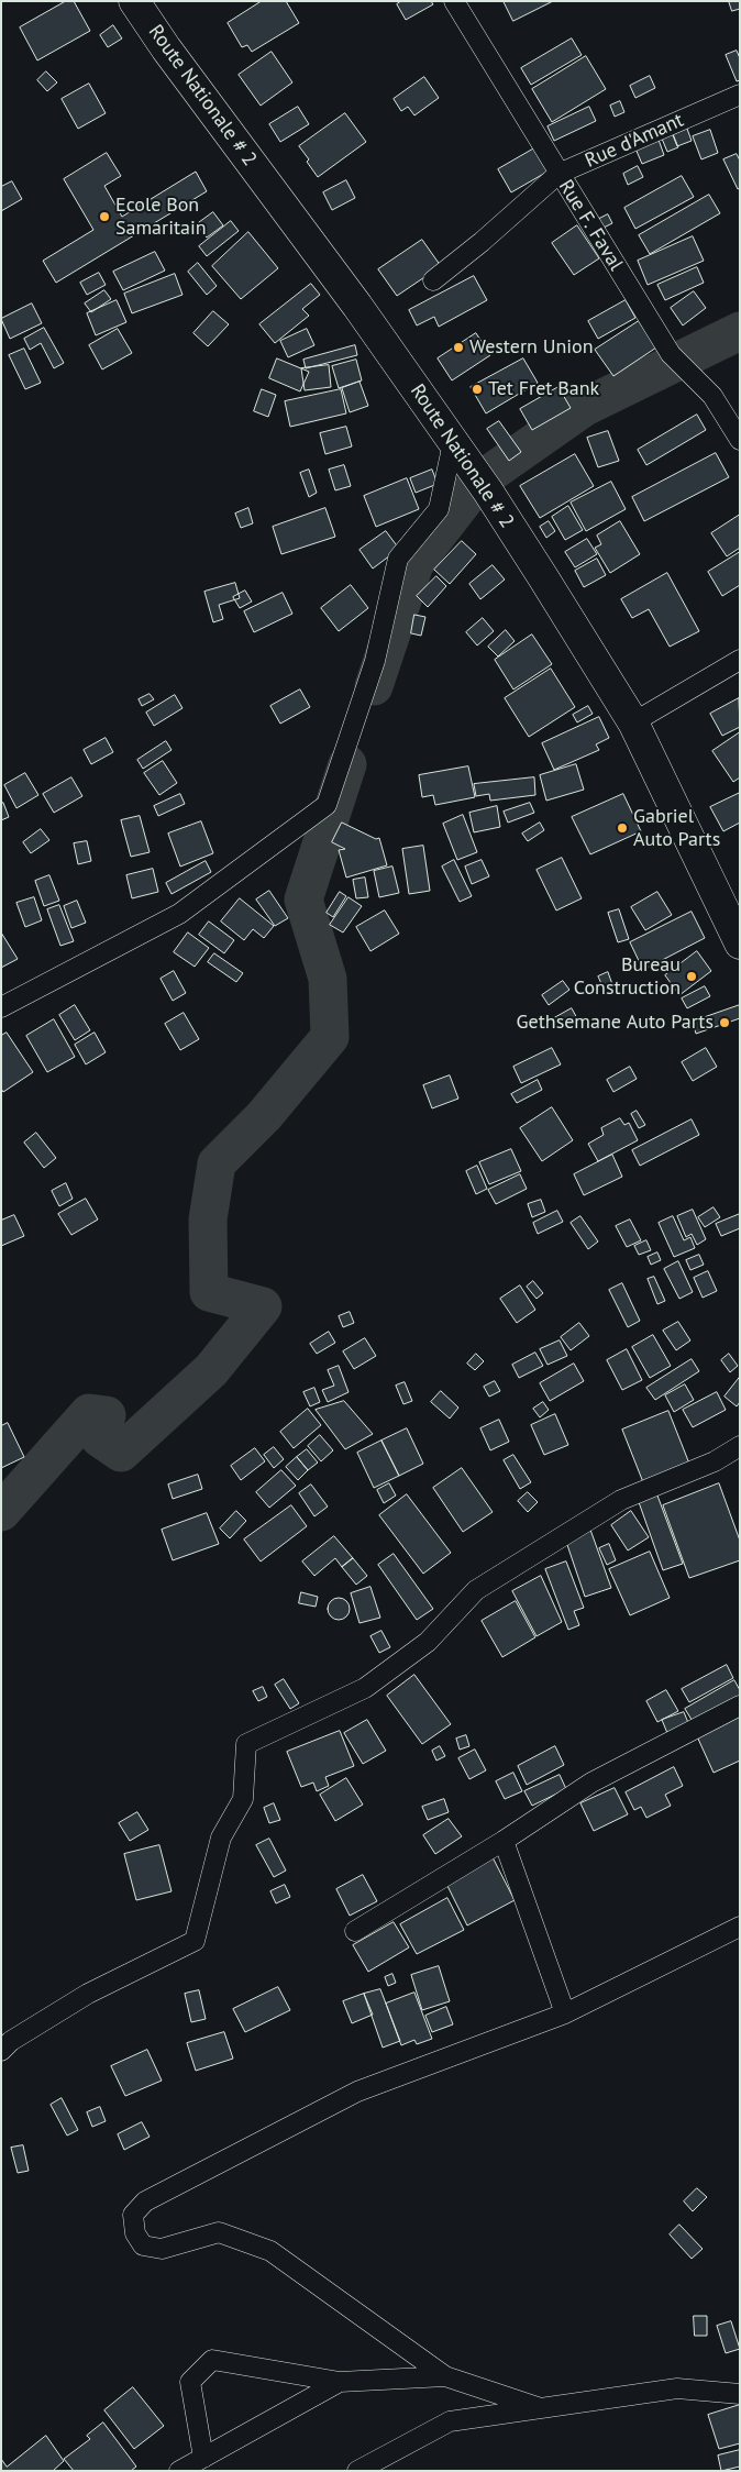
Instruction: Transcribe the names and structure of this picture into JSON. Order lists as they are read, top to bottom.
{
  "streets": {
    "main road": ["Route Nationale # 2"],
    "street": ["Rue d'Amant", "Rue F. Faval"]
  },
  "crossings": [
    ["Rue d'Amant", "Rue F. Faval"]
  ],
  "places": [
    "Ecole Bon Samaritain",
    "Western Union",
    "Tet Fret Bank",
    "Gabriel Auto Parts",
    "Bureau Construction",
    "Gethsemane Auto Parts"
  ]
}
